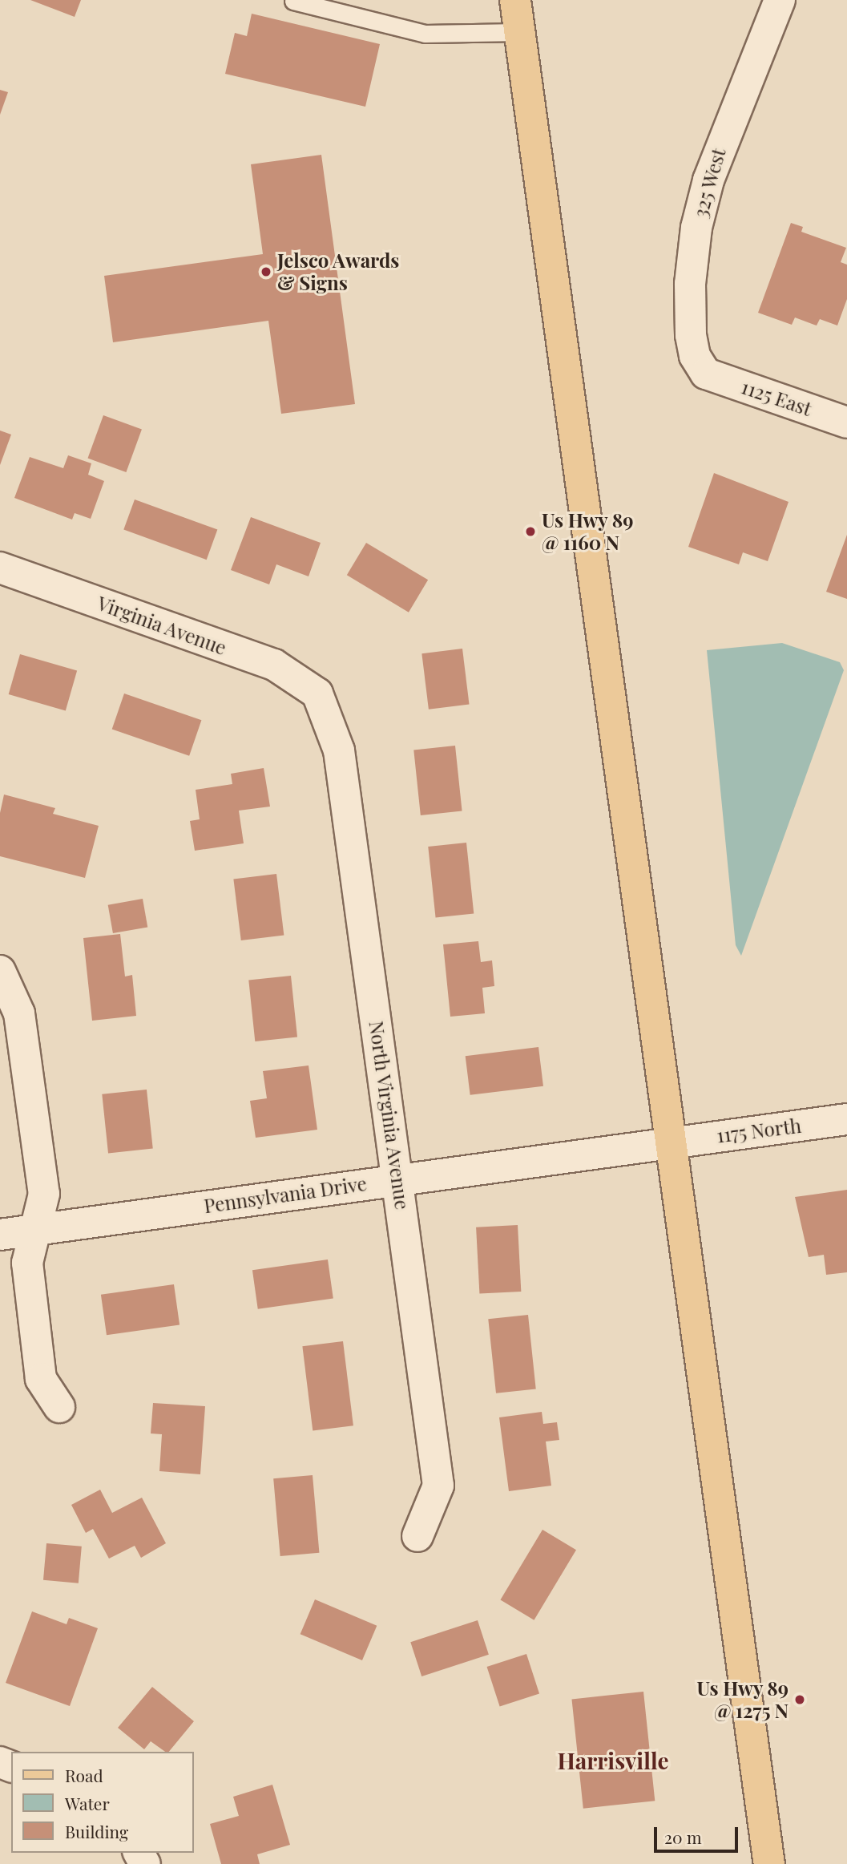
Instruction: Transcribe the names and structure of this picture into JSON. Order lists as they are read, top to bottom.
{
  "streets": {
    "street": [
      "325 West",
      "1125 East",
      "Virginia Avenue",
      "North Virginia Avenue",
      "1175 North",
      "Pennsylvania Drive"
    ]
  },
  "crossings": [
    ["325 West", "1125 East"],
    ["Virginia Avenue", "North Virginia Avenue"],
    ["North Virginia Avenue", "Pennsylvania Drive"],
    ["1175 North", "Pennsylvania Drive"]
  ],
  "districts": ["Harrisville"],
  "places": ["Jelsco Awards & Signs", "Us Hwy 89 @ 1160 N", "Us Hwy 89 @ 1275 N"],
  "legend": ["Road", "Water", "Building"],
  "scale_bar": "20 m"
}
